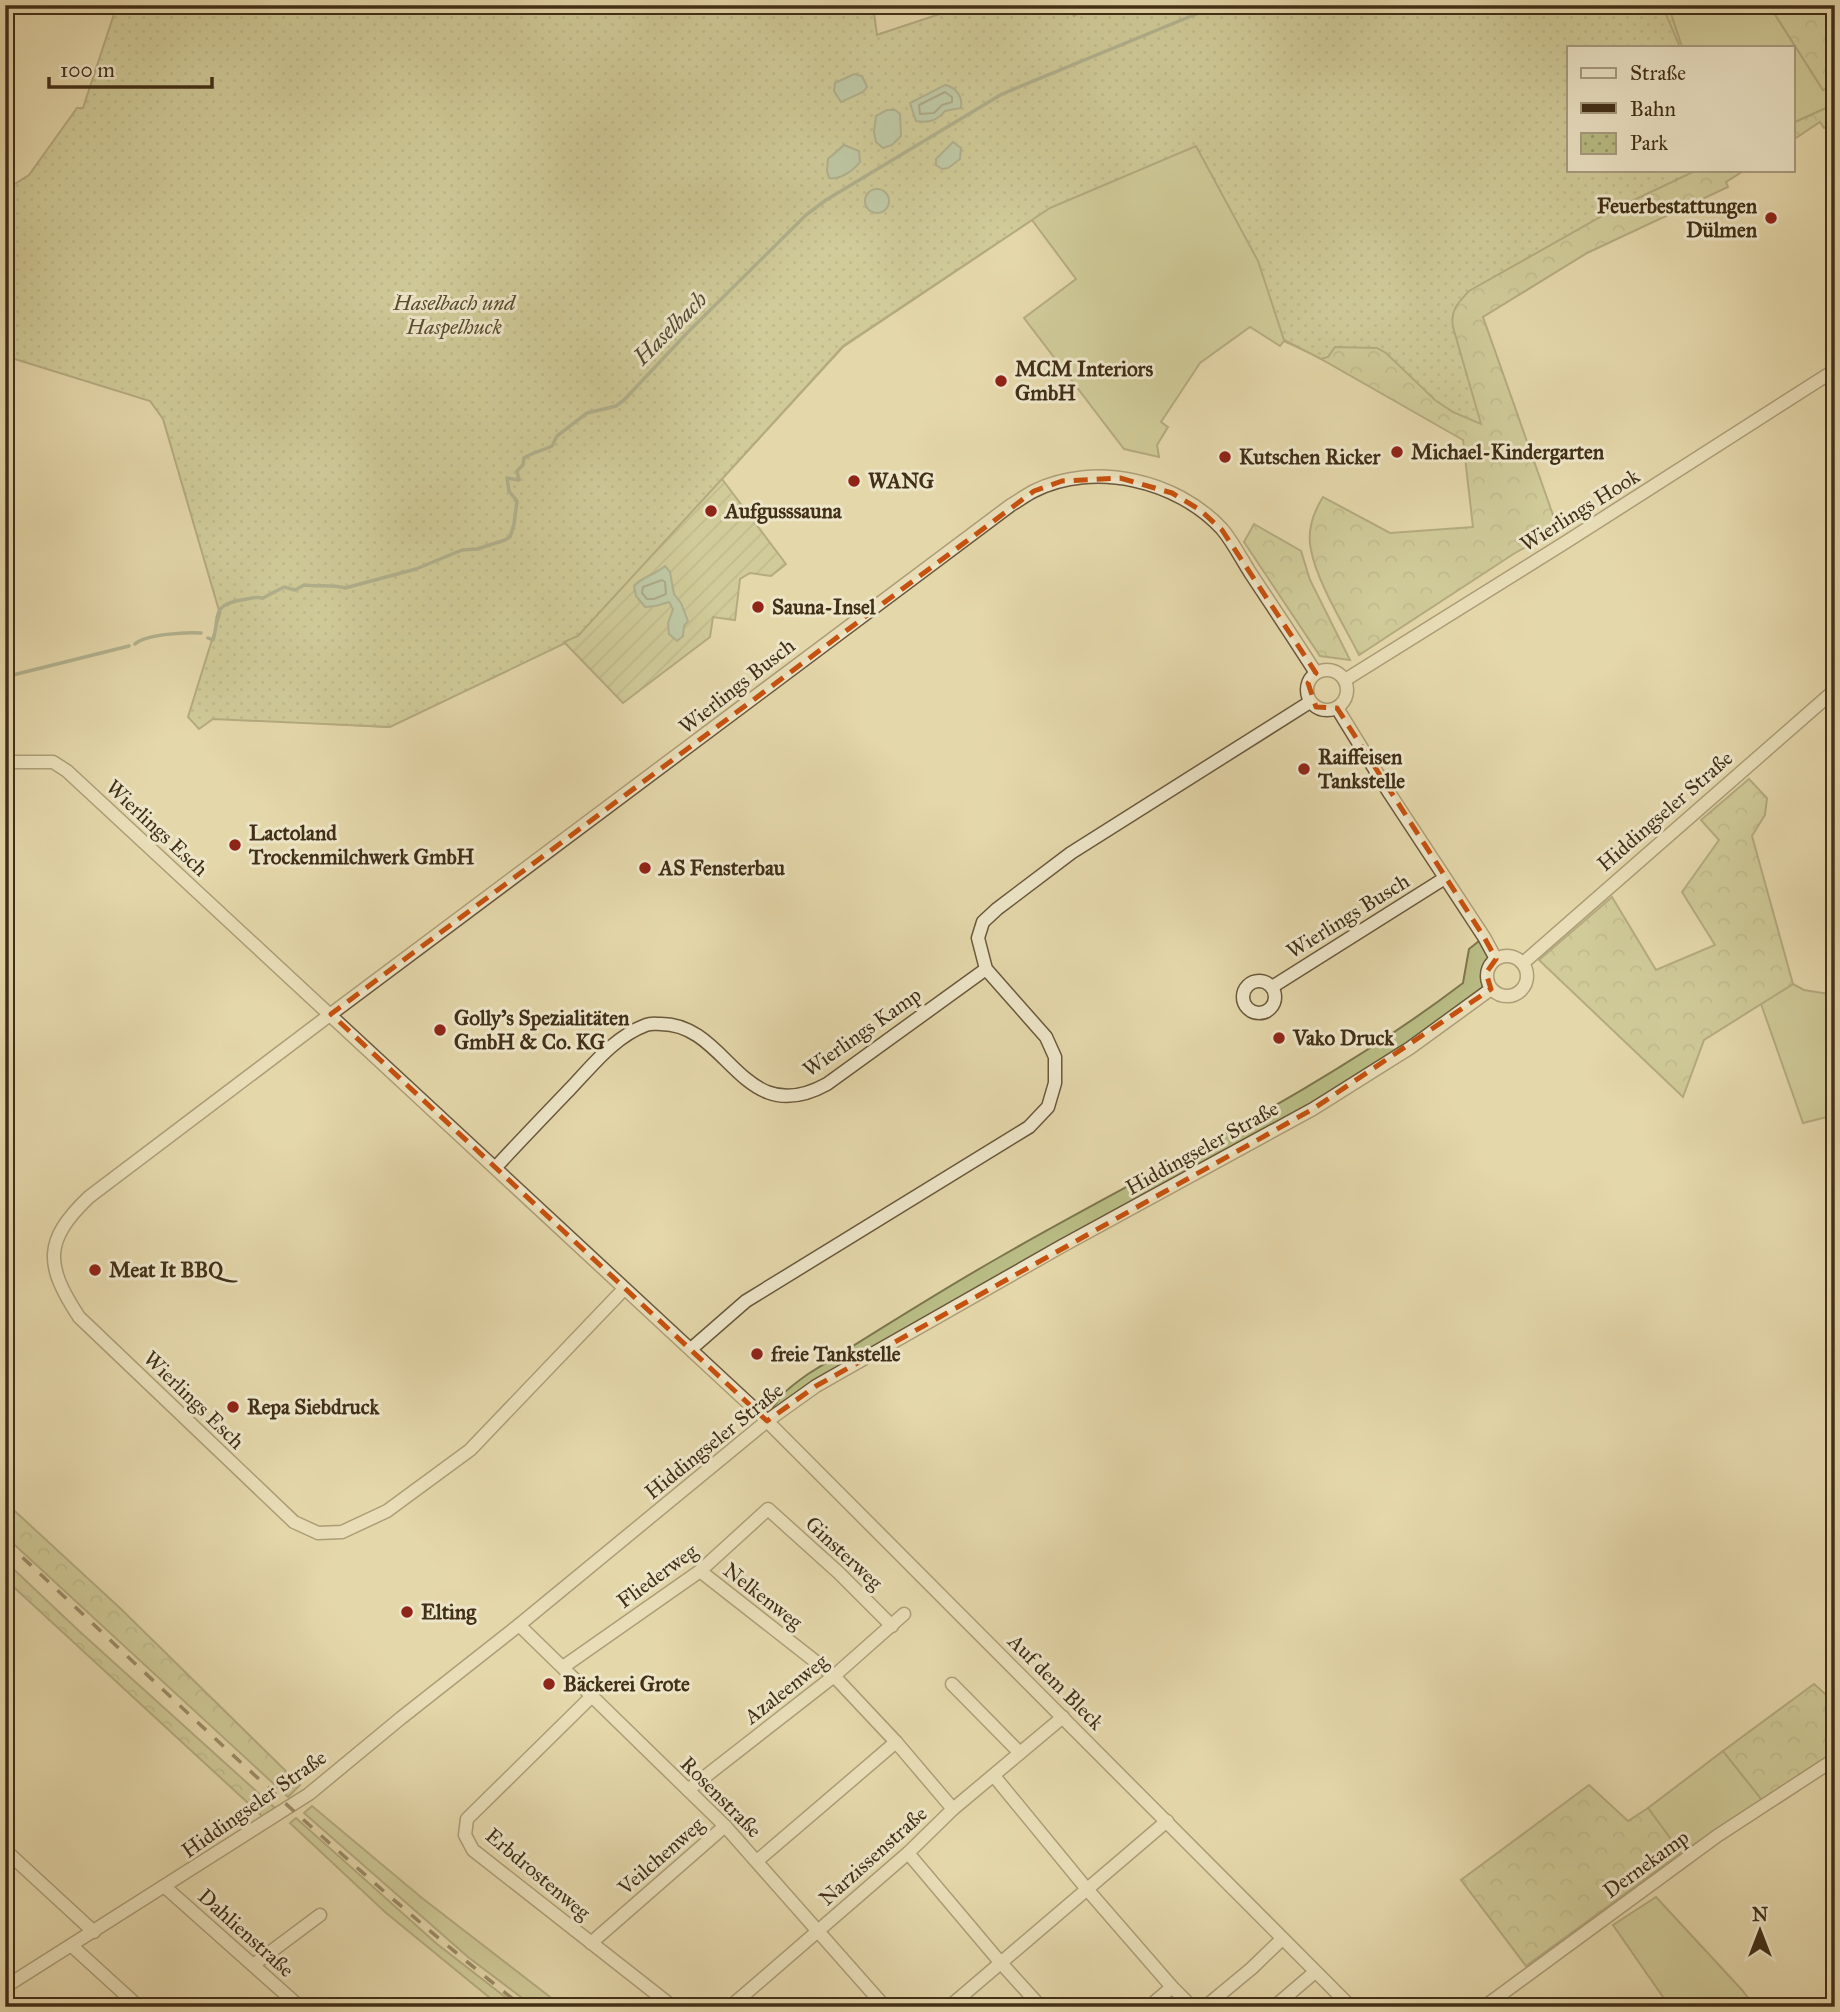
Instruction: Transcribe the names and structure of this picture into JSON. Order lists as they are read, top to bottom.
{
  "streets": {
    "street": [
      "Wierlings Hook",
      "Wierlings Busch",
      "Hiddingseler Straße",
      "Wierlings Esch",
      "Wierlings Kamp",
      "Ginsterweg",
      "Fliederweg",
      "Nelkenweg",
      "Auf dem Bleck",
      "Azaleenweg",
      "Rosenstraße",
      "Veilchenweg",
      "Narzissenstraße",
      "Dernekamp",
      "Erbdrostenweg",
      "Dahlienstraße"
    ]
  },
  "crossings": [
    ["Wierlings Hook", "Wierlings Busch"],
    ["Wierlings Busch", "Wierlings Esch"],
    ["Hiddingseler Straße", "Wierlings Esch"],
    ["Hiddingseler Straße", "Auf dem Bleck"],
    ["Hiddingseler Straße", "Rosenstraße"],
    ["Hiddingseler Straße", "Dahlienstraße"],
    ["Wierlings Esch", "Wierlings Kamp"],
    ["Wierlings Esch", "Auf dem Bleck"],
    ["Ginsterweg", "Fliederweg"],
    ["Ginsterweg", "Azaleenweg"],
    ["Fliederweg", "Nelkenweg"],
    ["Fliederweg", "Rosenstraße"],
    ["Nelkenweg", "Azaleenweg"],
    ["Nelkenweg", "Narzissenstraße"],
    ["Auf dem Bleck", "Narzissenstraße"],
    ["Azaleenweg", "Rosenstraße"],
    ["Azaleenweg", "Narzissenstraße"],
    ["Rosenstraße", "Veilchenweg"],
    ["Rosenstraße", "Narzissenstraße"],
    ["Rosenstraße", "Erbdrostenweg"],
    ["Veilchenweg", "Erbdrostenweg"]
  ],
  "water": ["Haselbach"],
  "parks": ["Haselbach und Haspelhuck"],
  "places": [
    "Feuerbestattungen Dülmen",
    "MCM Interiors GmbH",
    "Michael-Kindergarten",
    "Kutschen Ricker",
    "WANG",
    "Aufgusssauna",
    "Sauna-Insel",
    "Raiffeisen Tankstelle",
    "Lactoland Trockenmilchwerk GmbH",
    "AS Fensterbau",
    "Golly's Spezialitäten GmbH & Co. KG",
    "Vako Druck",
    "Meat It BBQ",
    "freie Tankstelle",
    "Repa Siebdruck",
    "Elting",
    "Bäckerei Grote"
  ],
  "legend": ["Straße", "Bahn", "Park"],
  "scale_bar": "100 m",
  "north": "top"
}
